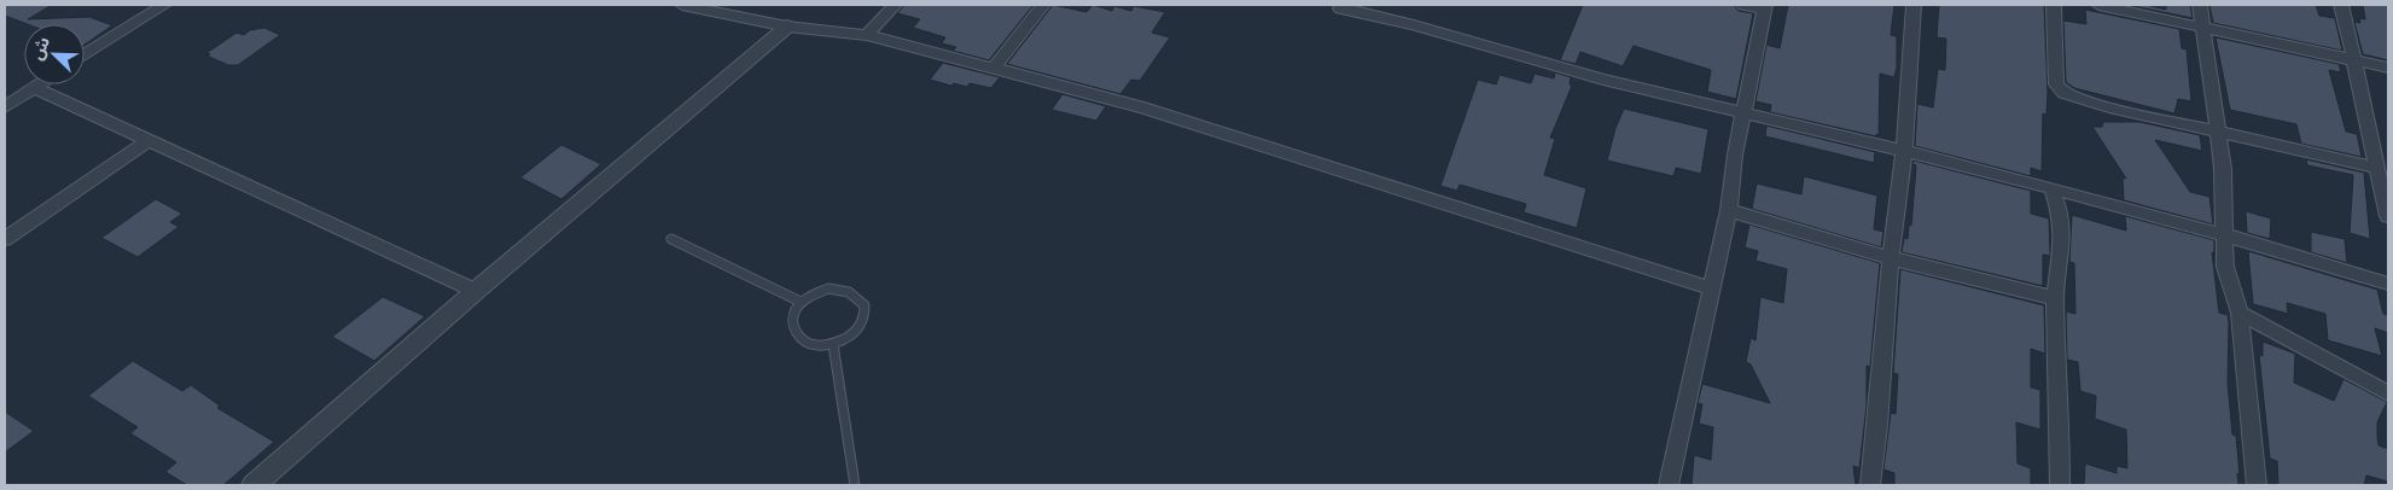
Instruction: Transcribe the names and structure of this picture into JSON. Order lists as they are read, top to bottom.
{
  "north": "top left"
}
